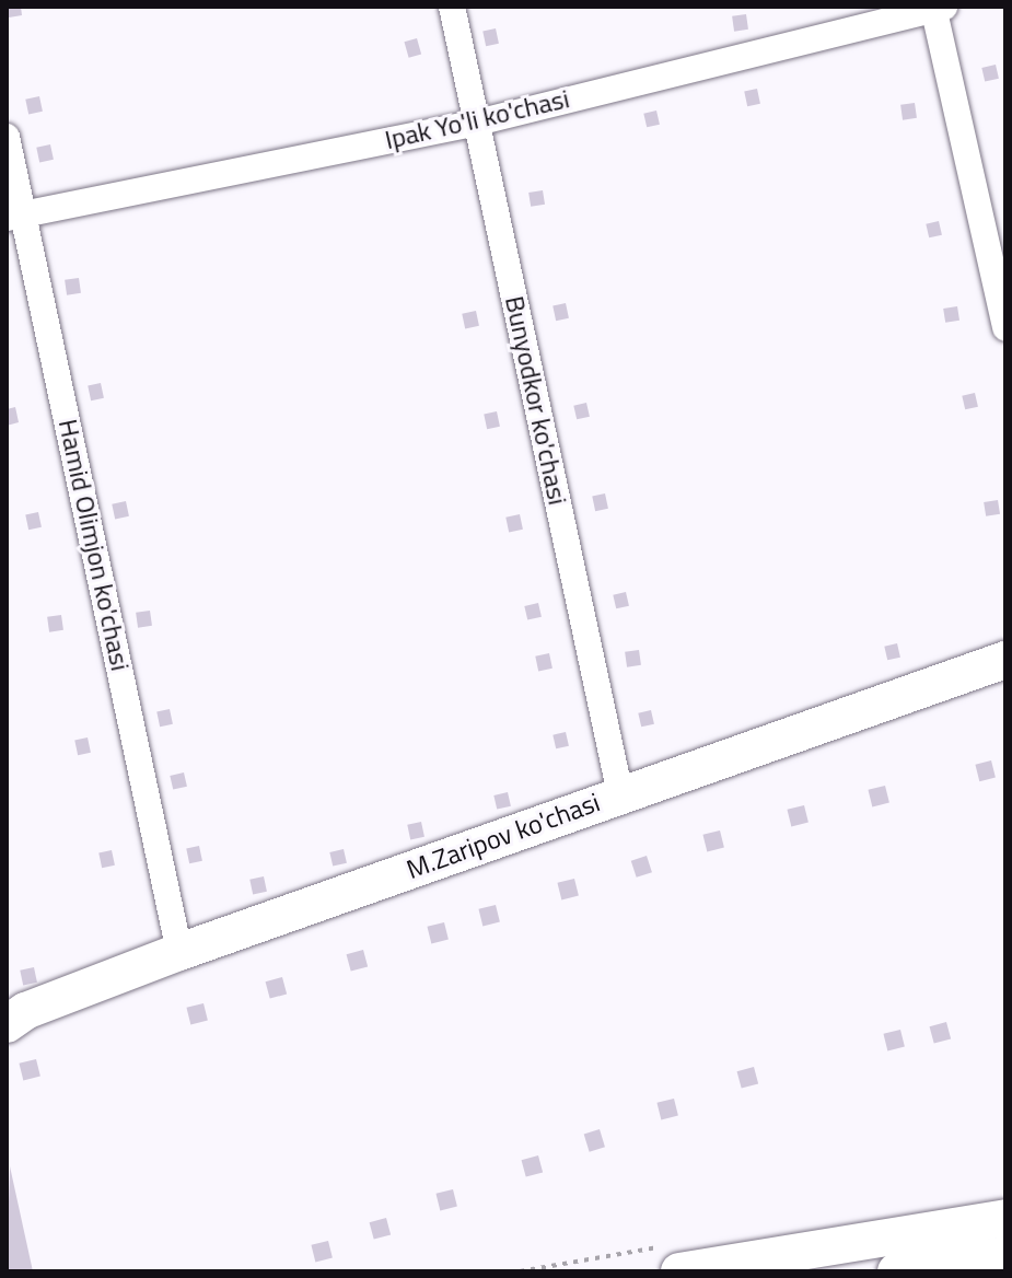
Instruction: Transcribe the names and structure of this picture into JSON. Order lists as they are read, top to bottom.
{
  "streets": {
    "street": [
      "Ipak Yo'li ko'chasi",
      "Bunyodkor ko'chasi",
      "Hamid Olimjon ko'chasi",
      "M.Zaripov ko'chasi"
    ]
  },
  "crossings": [
    ["Ipak Yo'li ko'chasi", "Bunyodkor ko'chasi"],
    ["Ipak Yo'li ko'chasi", "Hamid Olimjon ko'chasi"],
    ["Bunyodkor ko'chasi", "M.Zaripov ko'chasi"],
    ["Hamid Olimjon ko'chasi", "M.Zaripov ko'chasi"]
  ]
}
